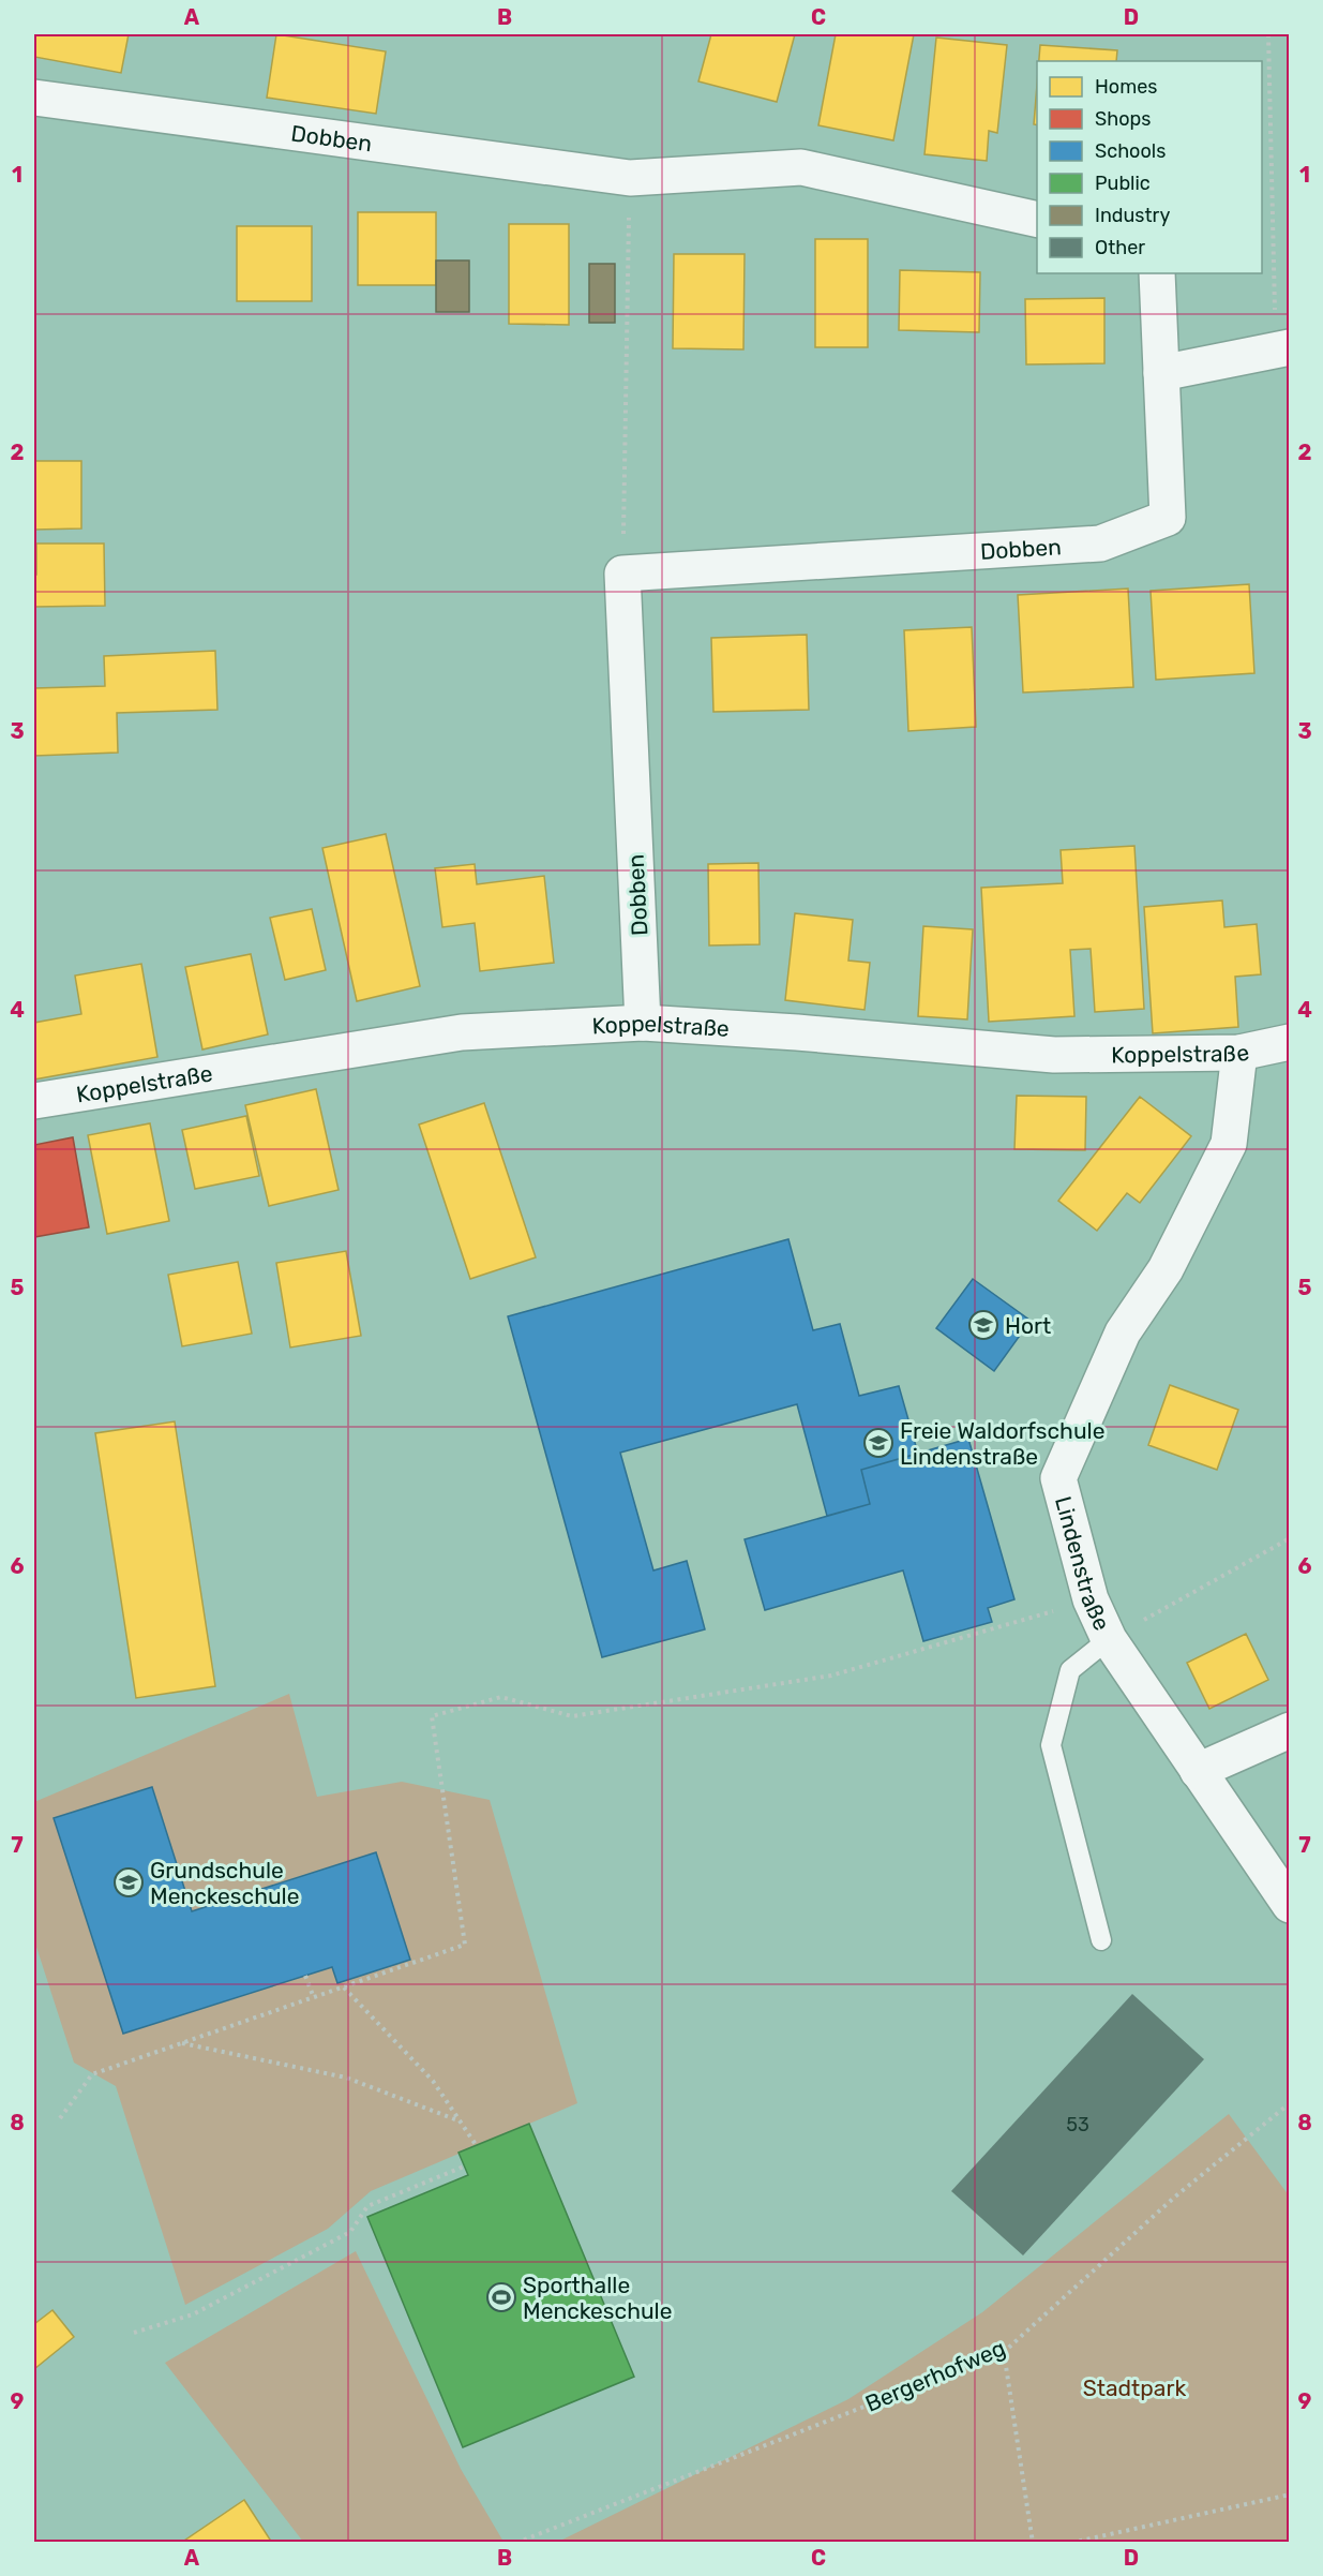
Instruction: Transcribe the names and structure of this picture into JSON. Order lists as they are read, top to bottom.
{
  "streets": {
    "street": ["Dobben", "Koppelstraße", "Lindenstraße"],
    "path": ["Bergerhofweg"]
  },
  "crossings": [
    ["Dobben", "Koppelstraße"],
    ["Koppelstraße", "Lindenstraße"]
  ],
  "parks": ["Stadtpark"],
  "places": {
    "school or university": ["Hort", "Freie Waldorfschule Lindenstraße", "Grundschule Menckeschule"],
    "sports": ["Sporthalle Menckeschule"]
  },
  "house_numbers": ["53"],
  "legend": [
    "Homes",
    "Shops",
    "Schools",
    "Public",
    "Industry",
    "Other"
  ],
  "grid": {
    "columns": [
      "A",
      "B",
      "C",
      "D"
    ],
    "rows": [
      "1",
      "2",
      "3",
      "4",
      "5",
      "6",
      "7",
      "8",
      "9"
    ]
  }
}
